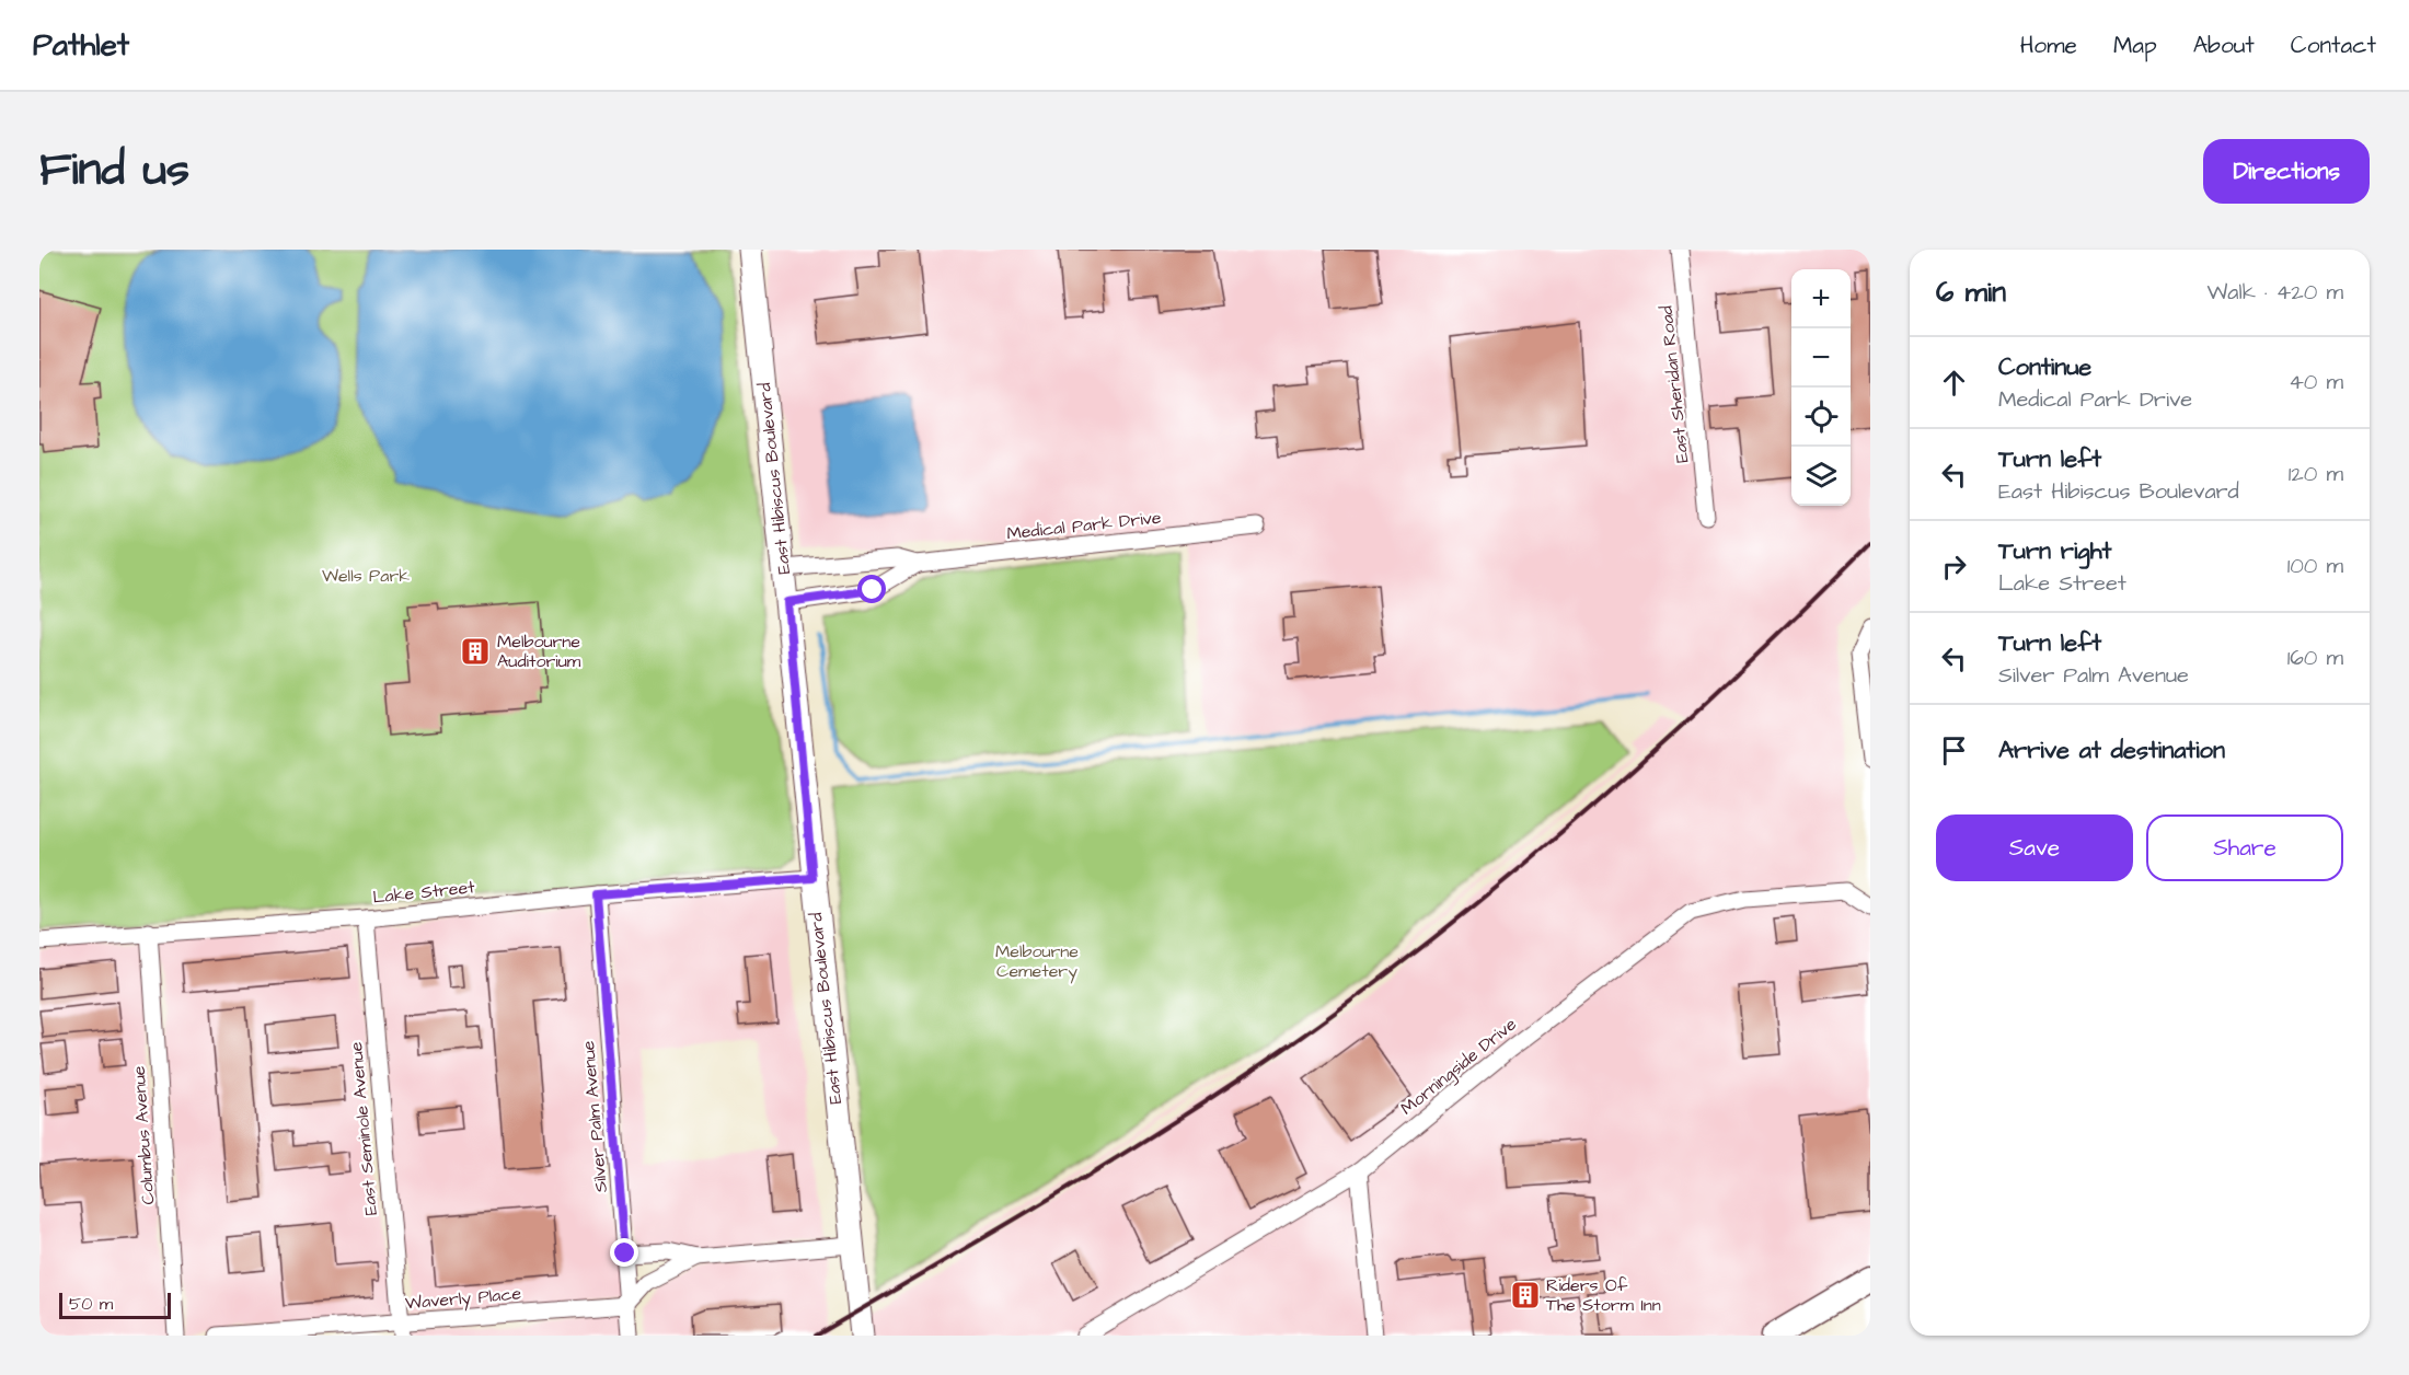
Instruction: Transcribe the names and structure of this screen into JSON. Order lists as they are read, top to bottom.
{
  "streets": {
    "street": [
      "East Sheridan Road",
      "East Hibiscus Boulevard",
      "Medical Park Drive",
      "Lake Street",
      "Morningside Drive",
      "Silver Palm Avenue",
      "East Seminole Avenue",
      "Columbus Avenue",
      "Waverly Place"
    ]
  },
  "crossings": [
    ["East Hibiscus Boulevard", "Medical Park Drive"],
    ["East Hibiscus Boulevard", "Lake Street"],
    ["Lake Street", "Silver Palm Avenue"],
    ["Lake Street", "East Seminole Avenue"],
    ["Lake Street", "Columbus Avenue"],
    ["Silver Palm Avenue", "Waverly Place"],
    ["East Seminole Avenue", "Waverly Place"]
  ],
  "parks": ["Wells Park", "Melbourne Cemetery"],
  "places": {
    "building": ["Melbourne Auditorium", "Riders Of The Storm Inn"]
  },
  "scale_bar": "50 m",
  "page": {
    "header": "Pathlet",
    "nav": [
      "Home",
      "Map",
      "About",
      "Contact"
    ],
    "title": "Find us",
    "buttons": [
      "Directions",
      ["Save", "Share"]
    ],
    "heading": ["6 min", "Walk · 420 m"],
    "map_buttons": ["+", "−"],
    "list": [
      ["Continue", "Medical Park Drive", "40 m"],
      ["Turn left", "East Hibiscus Boulevard", "120 m"],
      ["Turn right", "Lake Street", "100 m"],
      ["Turn left", "Silver Palm Avenue", "160 m"],
      "Arrive at destination"
    ],
    "scale": "50 m"
  }
}
